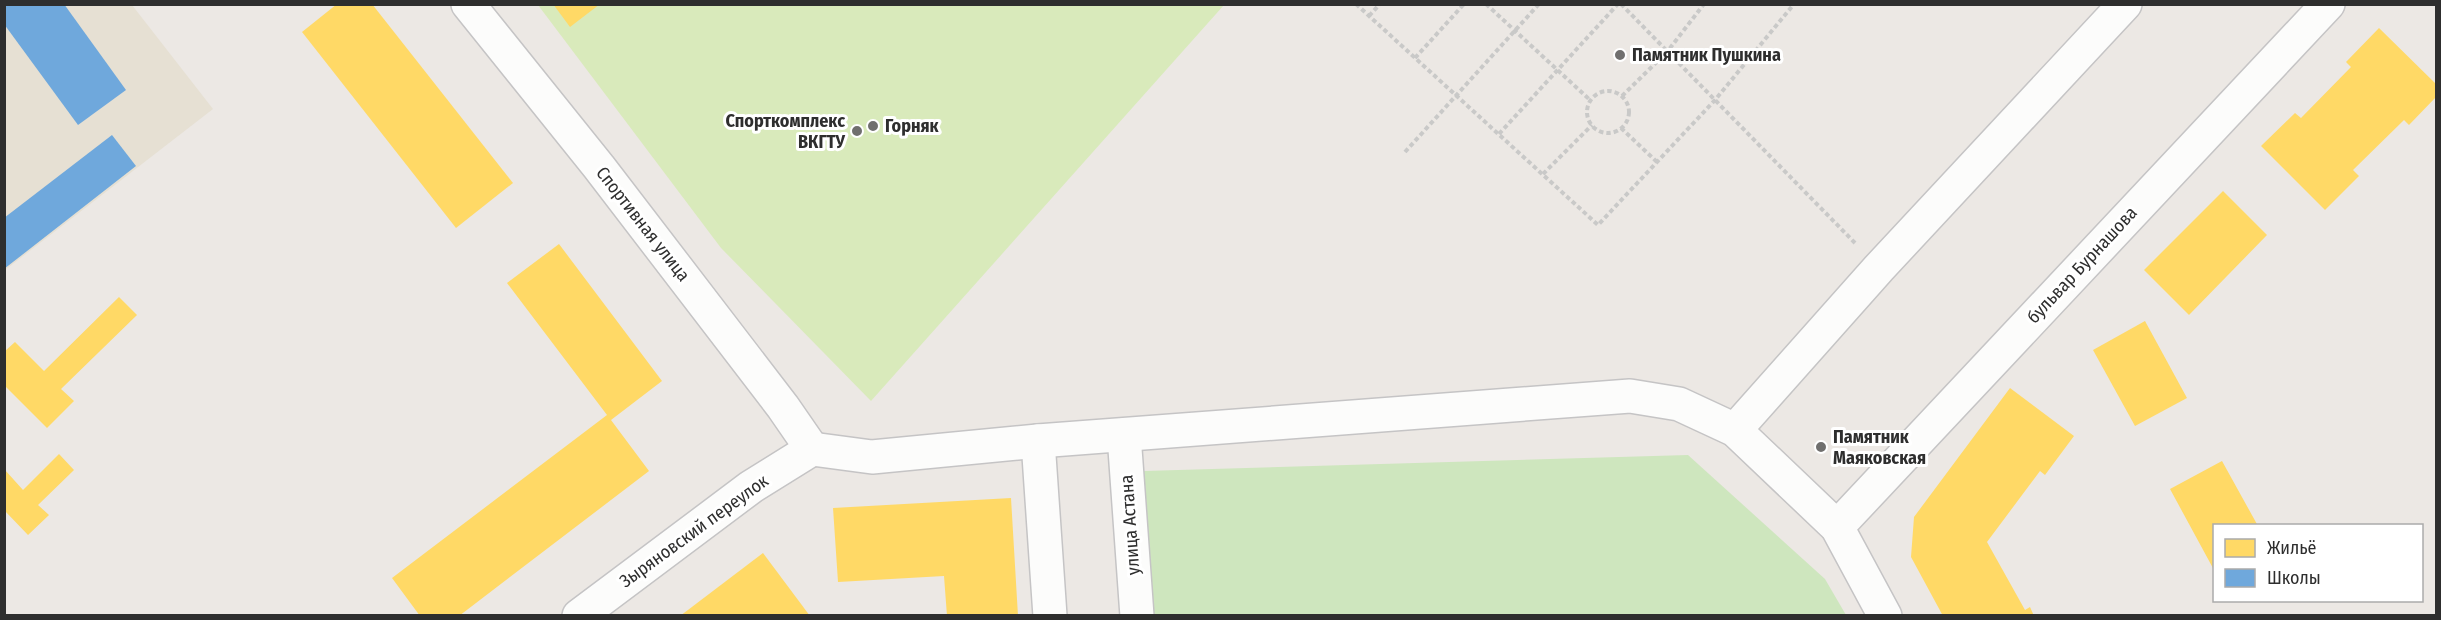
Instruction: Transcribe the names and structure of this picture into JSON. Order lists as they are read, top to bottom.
{
  "streets": {
    "street": [
      "Спортивная улица",
      "бульвар Бурнашова",
      "улица Астана",
      "Зыряновский переулок"
    ]
  },
  "crossings": [
    ["Спортивная улица", "Зыряновский переулок"]
  ],
  "places": [
    "Памятник Пушкина",
    "Горняк",
    "Спорткомплекс ВКГТУ",
    "Памятник Маяковская"
  ],
  "legend": ["Жильё", "Школы"]
}
